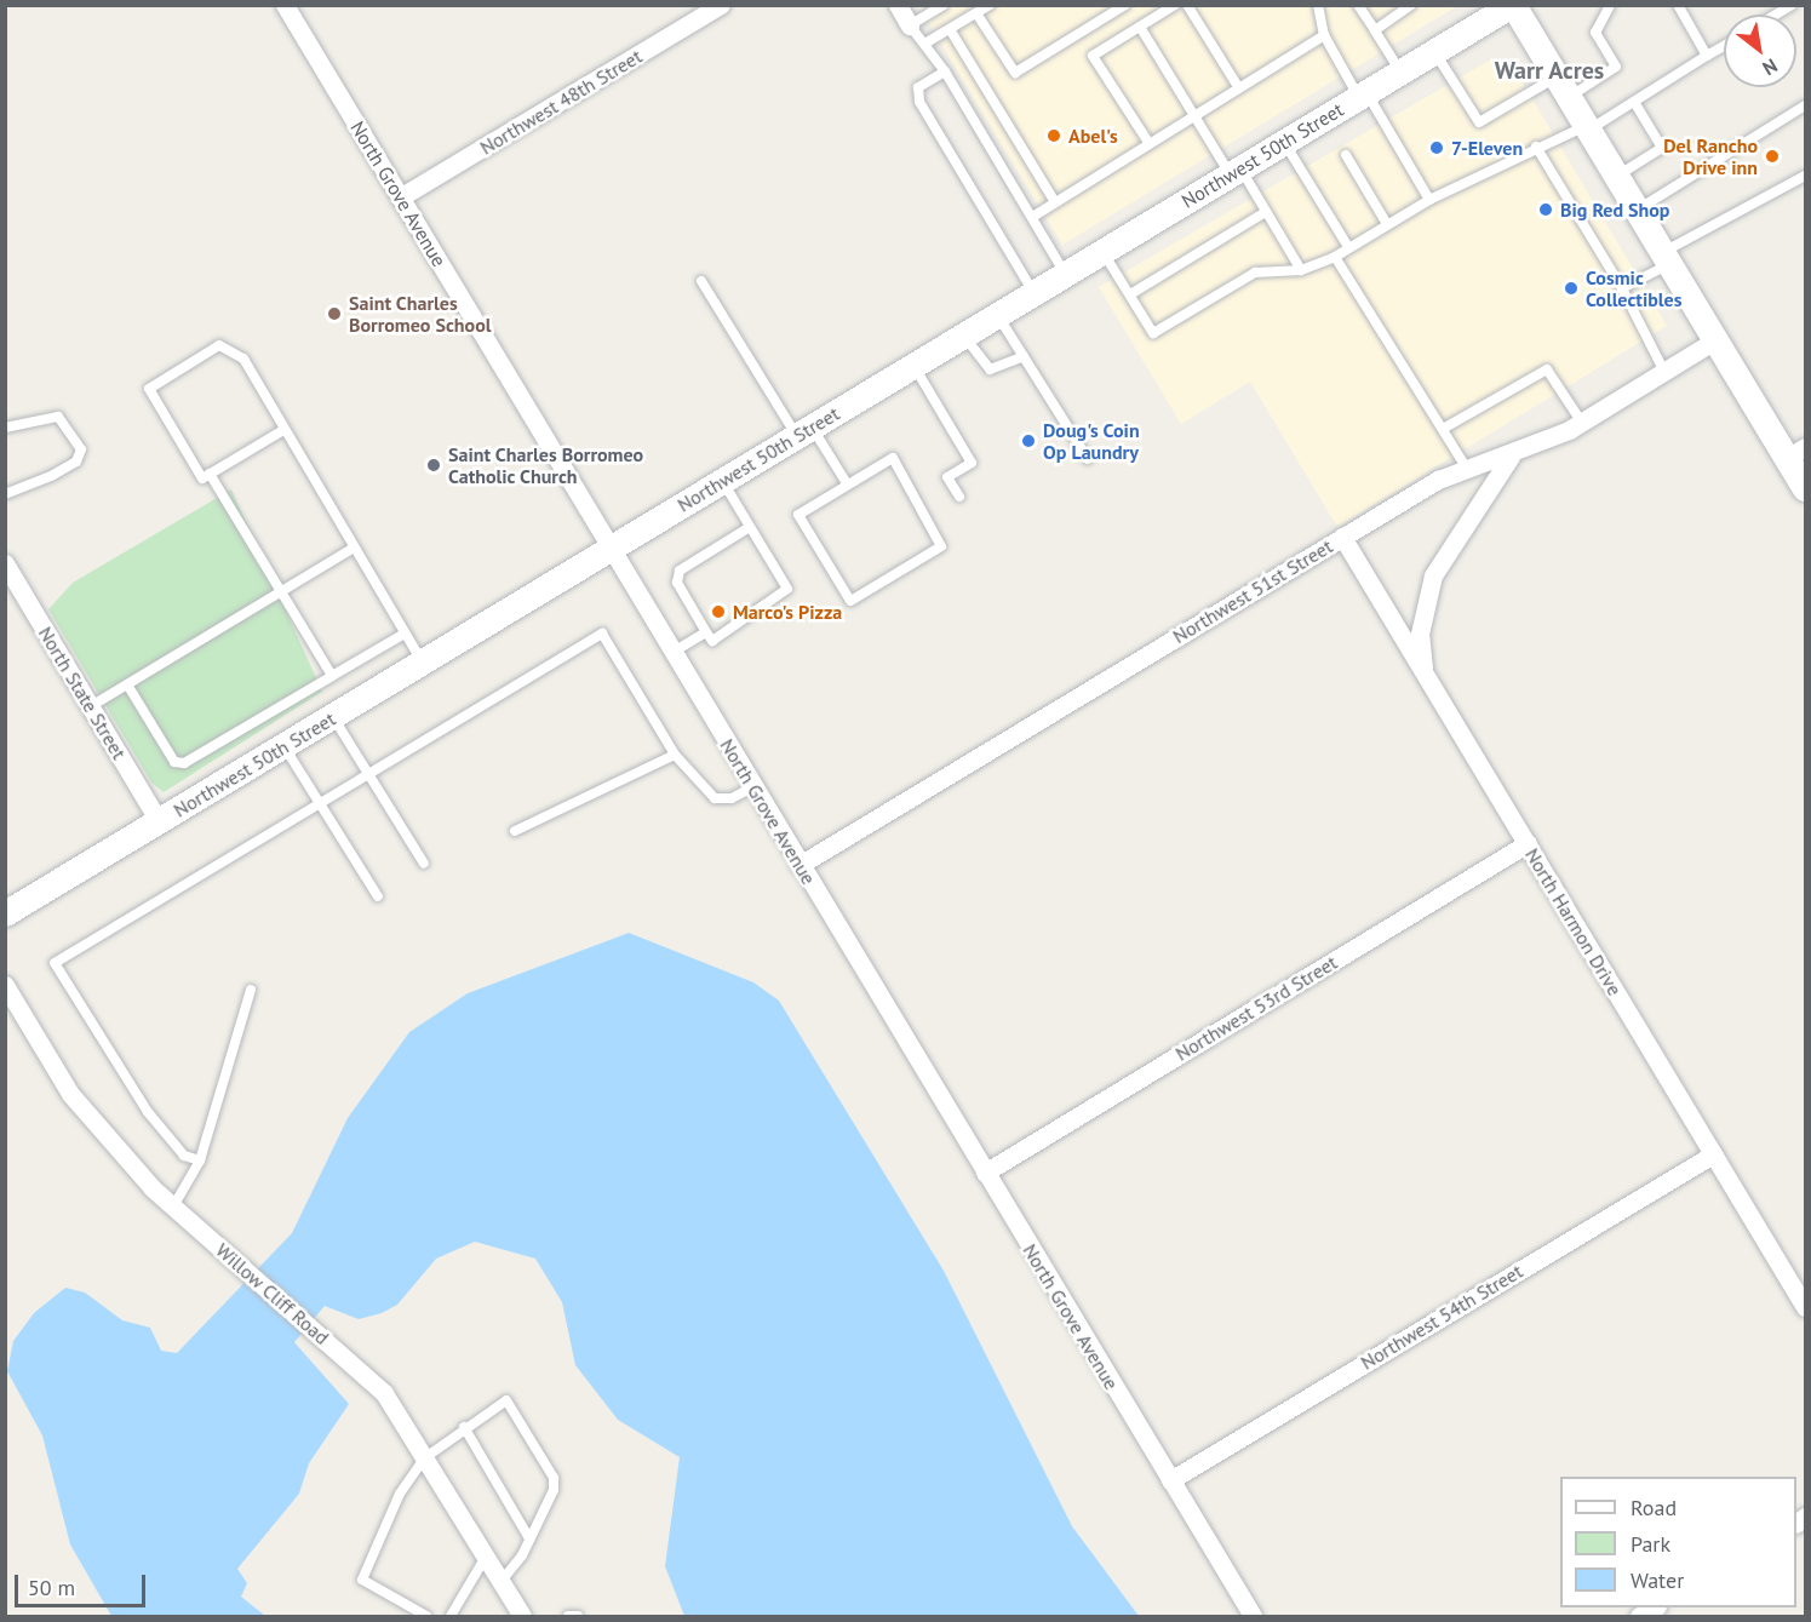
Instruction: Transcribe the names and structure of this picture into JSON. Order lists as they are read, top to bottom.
{
  "streets": {
    "main road": ["Northwest 50th Street"],
    "street": [
      "Northwest 48th Street",
      "North Grove Avenue",
      "Northwest 51st Street",
      "North State Street",
      "North Harmon Drive",
      "Northwest 53rd Street",
      "Willow Cliff Road",
      "Northwest 54th Street"
    ]
  },
  "crossings": [
    ["Northwest 48th Street", "North Grove Avenue"],
    ["Northwest 50th Street", "North Grove Avenue"],
    ["Northwest 50th Street", "North State Street"],
    ["North Grove Avenue", "Northwest 51st Street"],
    ["North Grove Avenue", "Northwest 53rd Street"],
    ["North Grove Avenue", "Northwest 54th Street"],
    ["Northwest 51st Street", "North Harmon Drive"],
    ["North Harmon Drive", "Northwest 53rd Street"],
    ["North Harmon Drive", "Northwest 54th Street"]
  ],
  "districts": ["Warr Acres"],
  "places": [
    "Abel's",
    "7-Eleven",
    "Del Rancho Drive inn",
    "Big Red Shop",
    "Cosmic Collectibles",
    "Saint Charles Borromeo School",
    "Doug's Coin Op Laundry",
    "Saint Charles Borromeo Catholic Church",
    "Marco's Pizza"
  ],
  "legend": ["Road", "Park", "Water"],
  "scale_bar": "50 m",
  "north": "bottom right"
}
